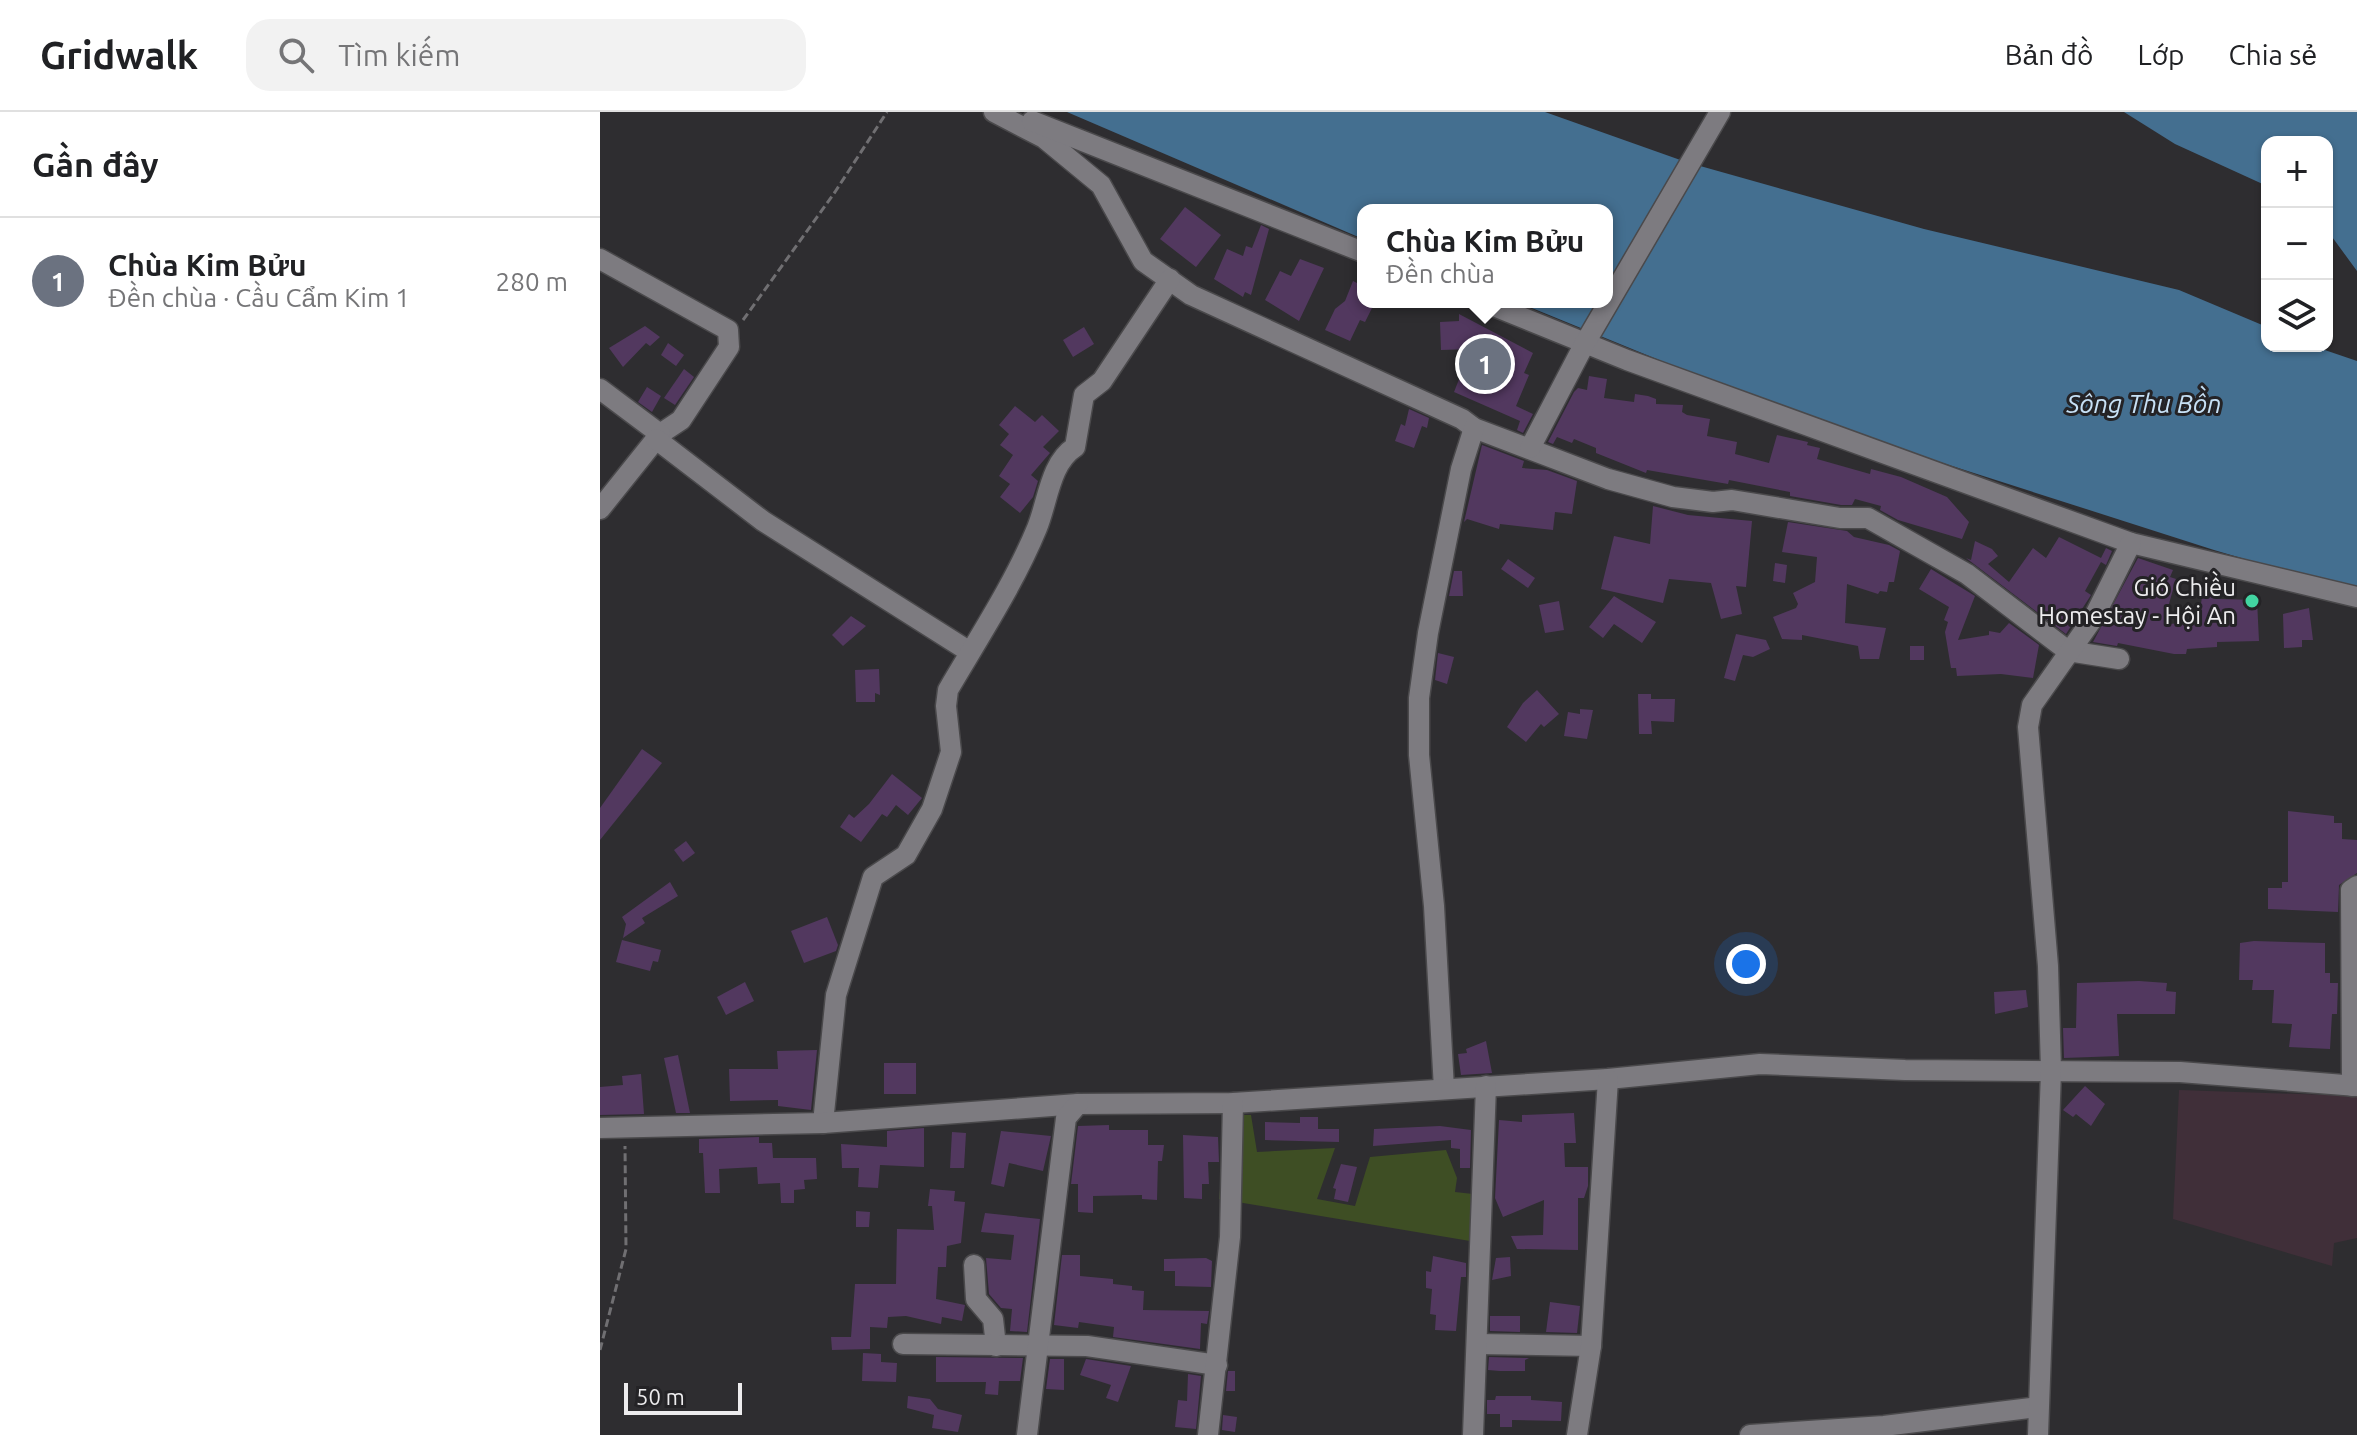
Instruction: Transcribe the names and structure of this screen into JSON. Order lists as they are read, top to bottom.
{
  "water": ["Sông Thu Bồn"],
  "places": ["Gió Chiều Homestay - Hội An"],
  "scale_bar": "50 m",
  "page": {
    "header": "Gridwalk",
    "search": "Tìm kiếm",
    "nav": ["Bản đồ", "Lớp", "Chia sẻ"],
    "heading": "Gần đây",
    "map_buttons": ["+", "−"],
    "popup": ["Chùa Kim Bửu", "Đền chùa"],
    "list": [
      {
        "mark": "1",
        "name": "Chùa Kim Bửu",
        "note": "Đền chùa · Cầu Cẩm Kim 1",
        "value": "280 m"
      }
    ],
    "pins": "1",
    "scale": "50 m"
  }
}
